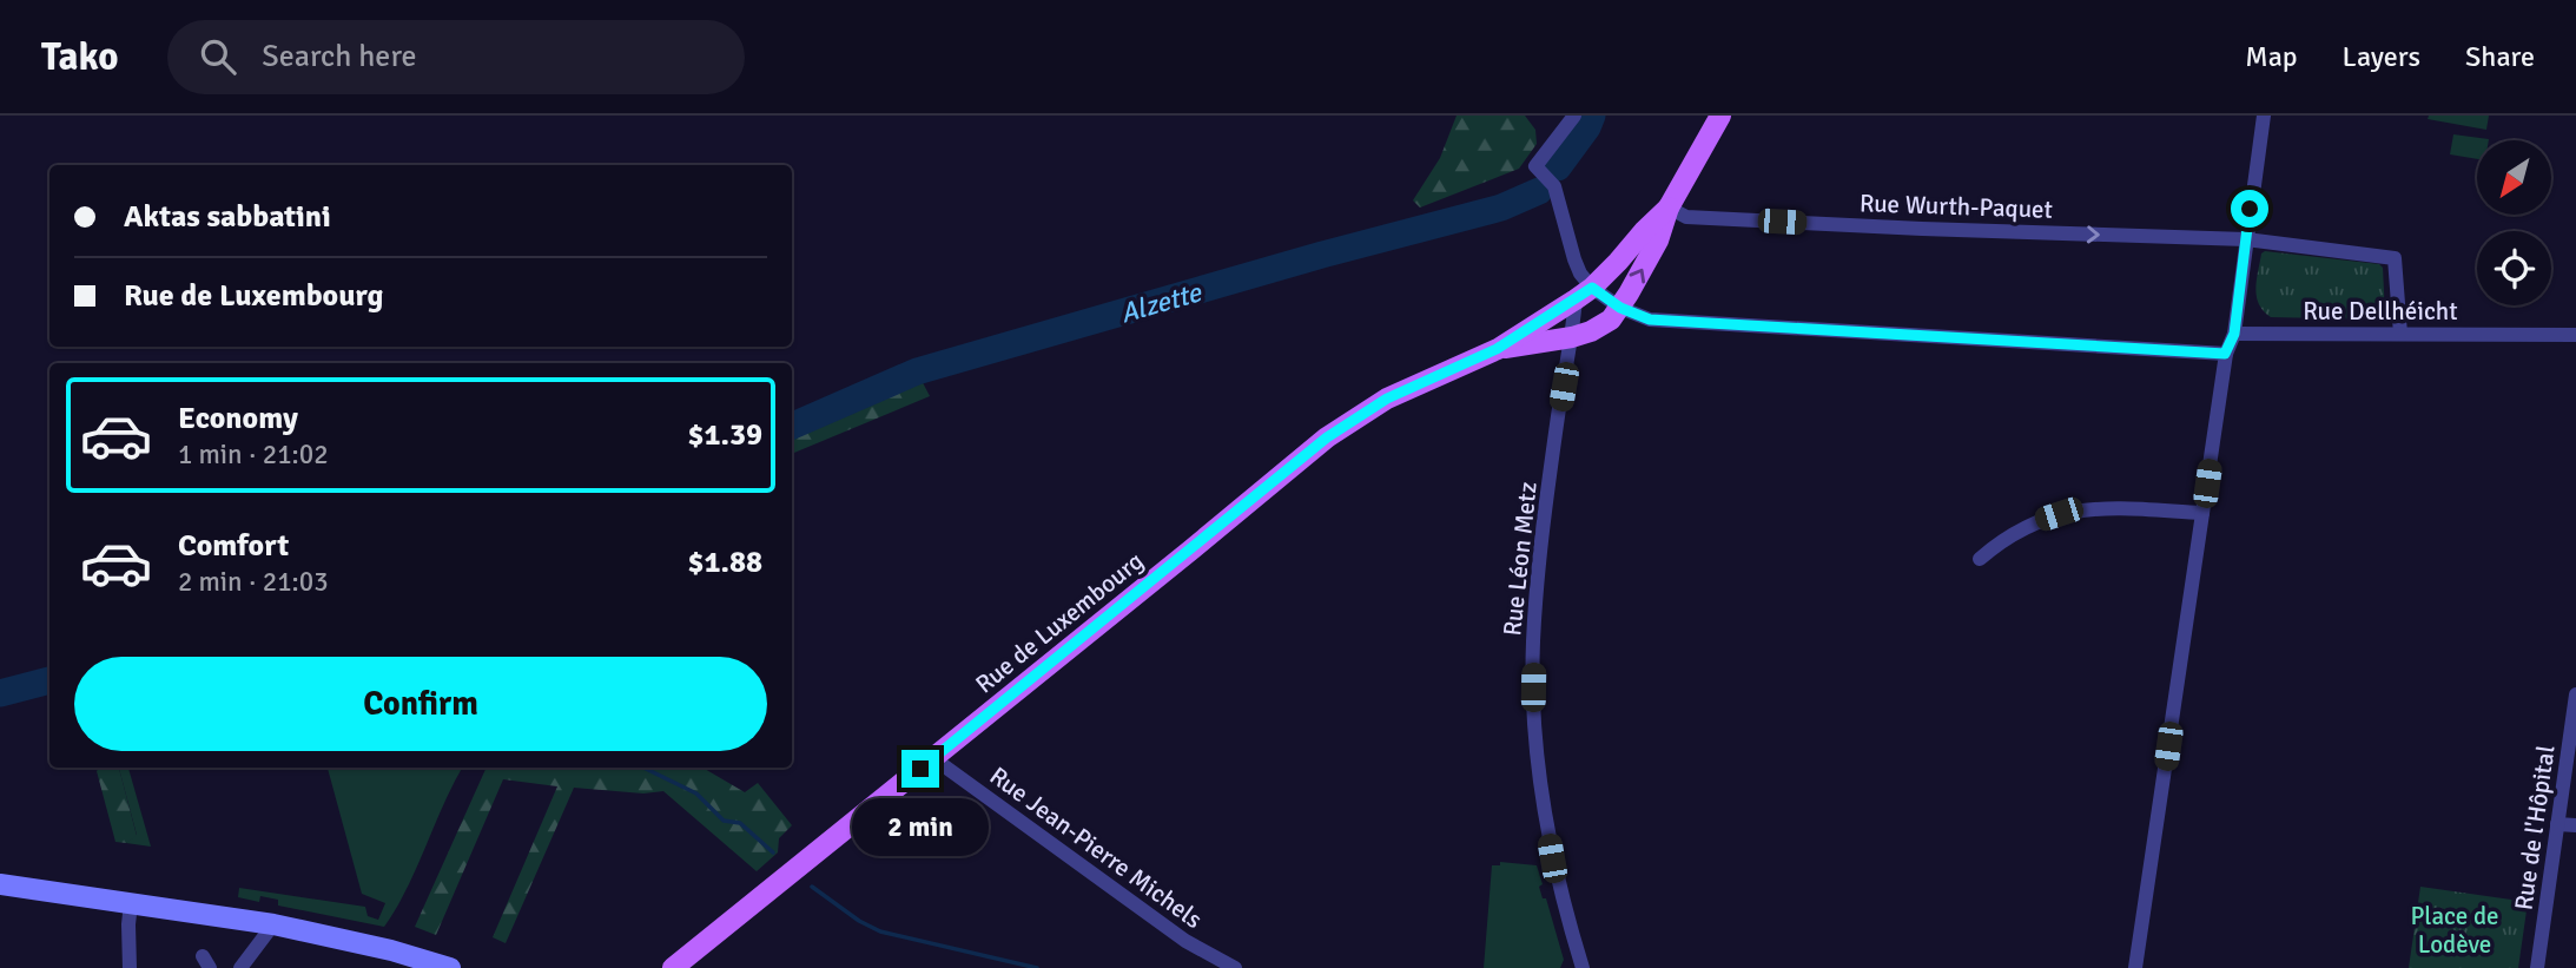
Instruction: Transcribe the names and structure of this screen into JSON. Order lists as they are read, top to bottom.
{
  "streets": {
    "main road": ["Rue de Luxembourg"],
    "street": [
      "Rue Wurth-Paquet",
      "Rue Dellhéicht",
      "Rue Léon Metz",
      "Rue de l'Hôpital",
      "Rue Jean-Pierre Michels"
    ]
  },
  "crossings": [
    ["Rue Wurth-Paquet", "Rue Dellhéicht"],
    ["Rue de Luxembourg", "Rue Jean-Pierre Michels"]
  ],
  "water": ["Alzette"],
  "parks": ["Place de Lodève"],
  "north": "bottom left",
  "page": {
    "header": "Tako",
    "search": "Search here",
    "nav": ["Map", "Layers", "Share"],
    "banner": ["Aktas sabbatini", "Rue de Luxembourg"],
    "list": [
      {
        "name": "Economy",
        "note": "1 min · 21:02",
        "value": "$1.39"
      },
      {
        "name": "Comfort",
        "note": "2 min · 21:03",
        "value": "$1.88"
      }
    ],
    "buttons": "Confirm",
    "bubble": "2 min"
  }
}
